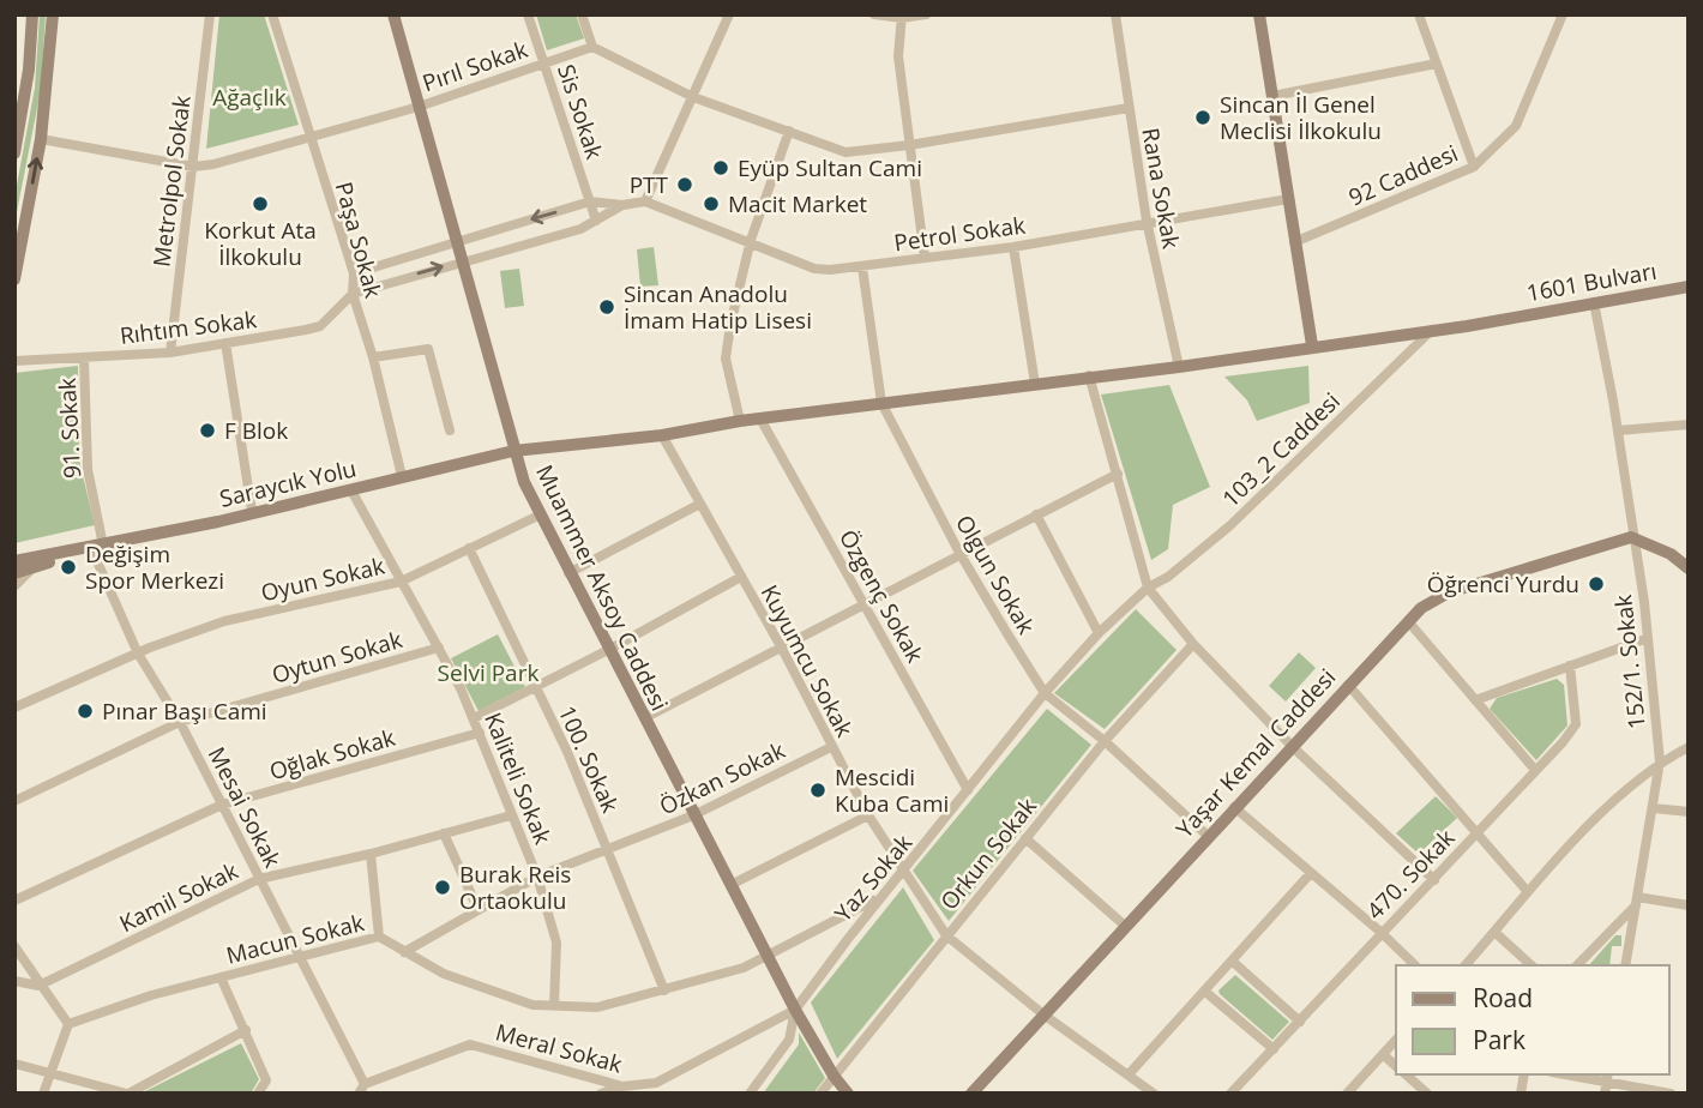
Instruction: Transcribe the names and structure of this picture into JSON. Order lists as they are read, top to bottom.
{
  "streets": {
    "main road": [
      "1601 Bulvarı",
      "Saraycık Yolu",
      "Muammer Aksoy Caddesi",
      "Yaşar Kemal Caddesi"
    ],
    "street": [
      "Pırıl Sokak",
      "Sis Sokak",
      "92 Caddesi",
      "Metrolpol Sokak",
      "Rana Sokak",
      "Petrol Sokak",
      "Paşa Sokak",
      "Rıhtım Sokak",
      "91. Sokak",
      "103_2 Caddesi",
      "Olgun Sokak",
      "Oyun Sokak",
      "Özgenç Sokak",
      "Oytun Sokak",
      "Kuyumcu Sokak",
      "152/1. Sokak",
      "Oğlak Sokak",
      "100. Sokak",
      "Kaliteli Sokak",
      "Özkan Sokak",
      "Mesai Sokak",
      "Orkun Sokak",
      "470. Sokak",
      "Yaz Sokak",
      "Kamil Sokak",
      "Macun Sokak",
      "Meral Sokak"
    ]
  },
  "crossings": [
    ["Pırıl Sokak", "Sis Sokak"],
    ["Pırıl Sokak", "Metrolpol Sokak"],
    ["Pırıl Sokak", "Paşa Sokak"],
    ["Pırıl Sokak", "Muammer Aksoy Caddesi"],
    ["Metrolpol Sokak", "Rıhtım Sokak"],
    ["Rana Sokak", "Petrol Sokak"],
    ["Rana Sokak", "1601 Bulvarı"],
    ["Petrol Sokak", "Olgun Sokak"],
    ["Paşa Sokak", "Rıhtım Sokak"],
    ["Paşa Sokak", "Saraycık Yolu"],
    ["1601 Bulvarı", "103_2 Caddesi"],
    ["1601 Bulvarı", "Saraycık Yolu"],
    ["1601 Bulvarı", "152/1. Sokak"],
    ["Rıhtım Sokak", "91. Sokak"],
    ["91. Sokak", "Saraycık Yolu"],
    ["91. Sokak", "Mesai Sokak"],
    ["103_2 Caddesi", "Yaz Sokak"],
    ["Saraycık Yolu", "Olgun Sokak"],
    ["Saraycık Yolu", "Muammer Aksoy Caddesi"],
    ["Saraycık Yolu", "Özgenç Sokak"],
    ["Saraycık Yolu", "Kuyumcu Sokak"],
    ["Saraycık Yolu", "Kaliteli Sokak"],
    ["Saraycık Yolu", "Mesai Sokak"],
    ["Olgun Sokak", "Yaşar Kemal Caddesi"],
    ["Olgun Sokak", "Orkun Sokak"],
    ["Olgun Sokak", "Yaz Sokak"],
    ["Oyun Sokak", "Muammer Aksoy Caddesi"],
    ["Oyun Sokak", "100. Sokak"],
    ["Oyun Sokak", "Kaliteli Sokak"],
    ["Oyun Sokak", "Mesai Sokak"],
    ["Muammer Aksoy Caddesi", "Özkan Sokak"],
    ["Muammer Aksoy Caddesi", "Orkun Sokak"],
    ["Muammer Aksoy Caddesi", "Yaz Sokak"],
    ["Muammer Aksoy Caddesi", "Macun Sokak"],
    ["Muammer Aksoy Caddesi", "Meral Sokak"],
    ["Özgenç Sokak", "Yaz Sokak"],
    ["Oytun Sokak", "Kaliteli Sokak"],
    ["Oytun Sokak", "Mesai Sokak"],
    ["Kuyumcu Sokak", "Yaşar Kemal Caddesi"],
    ["Kuyumcu Sokak", "Özkan Sokak"],
    ["Kuyumcu Sokak", "Orkun Sokak"],
    ["Kuyumcu Sokak", "Yaz Sokak"],
    ["152/1. Sokak", "Yaşar Kemal Caddesi"],
    ["Oğlak Sokak", "Kaliteli Sokak"],
    ["Oğlak Sokak", "Mesai Sokak"],
    ["100. Sokak", "Özkan Sokak"],
    ["100. Sokak", "Macun Sokak"],
    ["Kaliteli Sokak", "Özkan Sokak"],
    ["Kaliteli Sokak", "Kamil Sokak"],
    ["Kaliteli Sokak", "Macun Sokak"],
    ["Özkan Sokak", "Macun Sokak"],
    ["Mesai Sokak", "Kamil Sokak"],
    ["Mesai Sokak", "Macun Sokak"],
    ["Mesai Sokak", "Meral Sokak"],
    ["Yaz Sokak", "Macun Sokak"],
    ["Yaz Sokak", "Meral Sokak"]
  ],
  "parks": ["Ağaçlık", "Selvi Park"],
  "places": [
    "Sincan İl Genel Meclisi İlkokulu",
    "Eyüp Sultan Cami",
    "PTT",
    "Korkut Ata İlkokulu",
    "Macit Market",
    "Sincan Anadolu İmam Hatip Lisesi",
    "F Blok",
    "Değişim Spor Merkezi",
    "Öğrenci Yurdu",
    "Pınar Başı Cami",
    "Mescidi Kuba Cami",
    "Burak Reis Ortaokulu"
  ],
  "legend": ["Road", "Park"]
}
